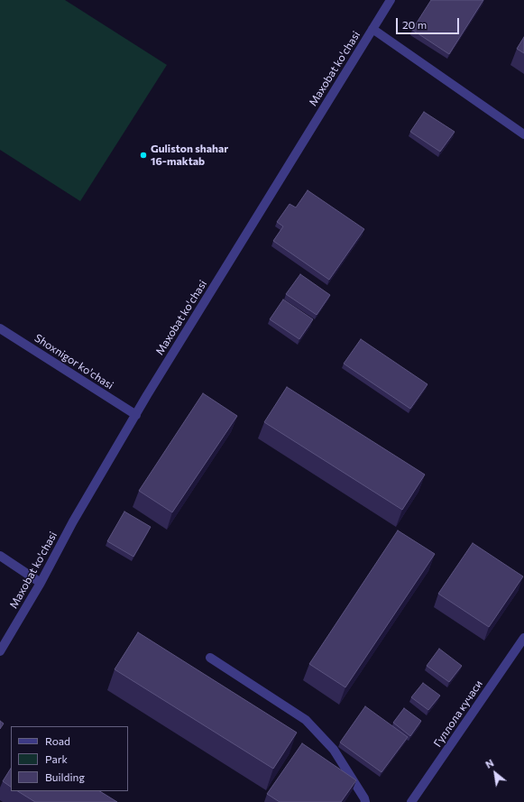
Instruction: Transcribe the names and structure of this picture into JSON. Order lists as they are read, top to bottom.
{
  "streets": {
    "street": ["Maxobat ko'chasi", "Shoxnigor ko'chasi", "Гуллола кучаси"]
  },
  "crossings": [
    ["Maxobat ko'chasi", "Shoxnigor ko'chasi"]
  ],
  "places": ["Guliston shahar 16-maktab"],
  "legend": ["Road", "Park", "Building"],
  "scale_bar": "20 m",
  "north": "top left"
}
